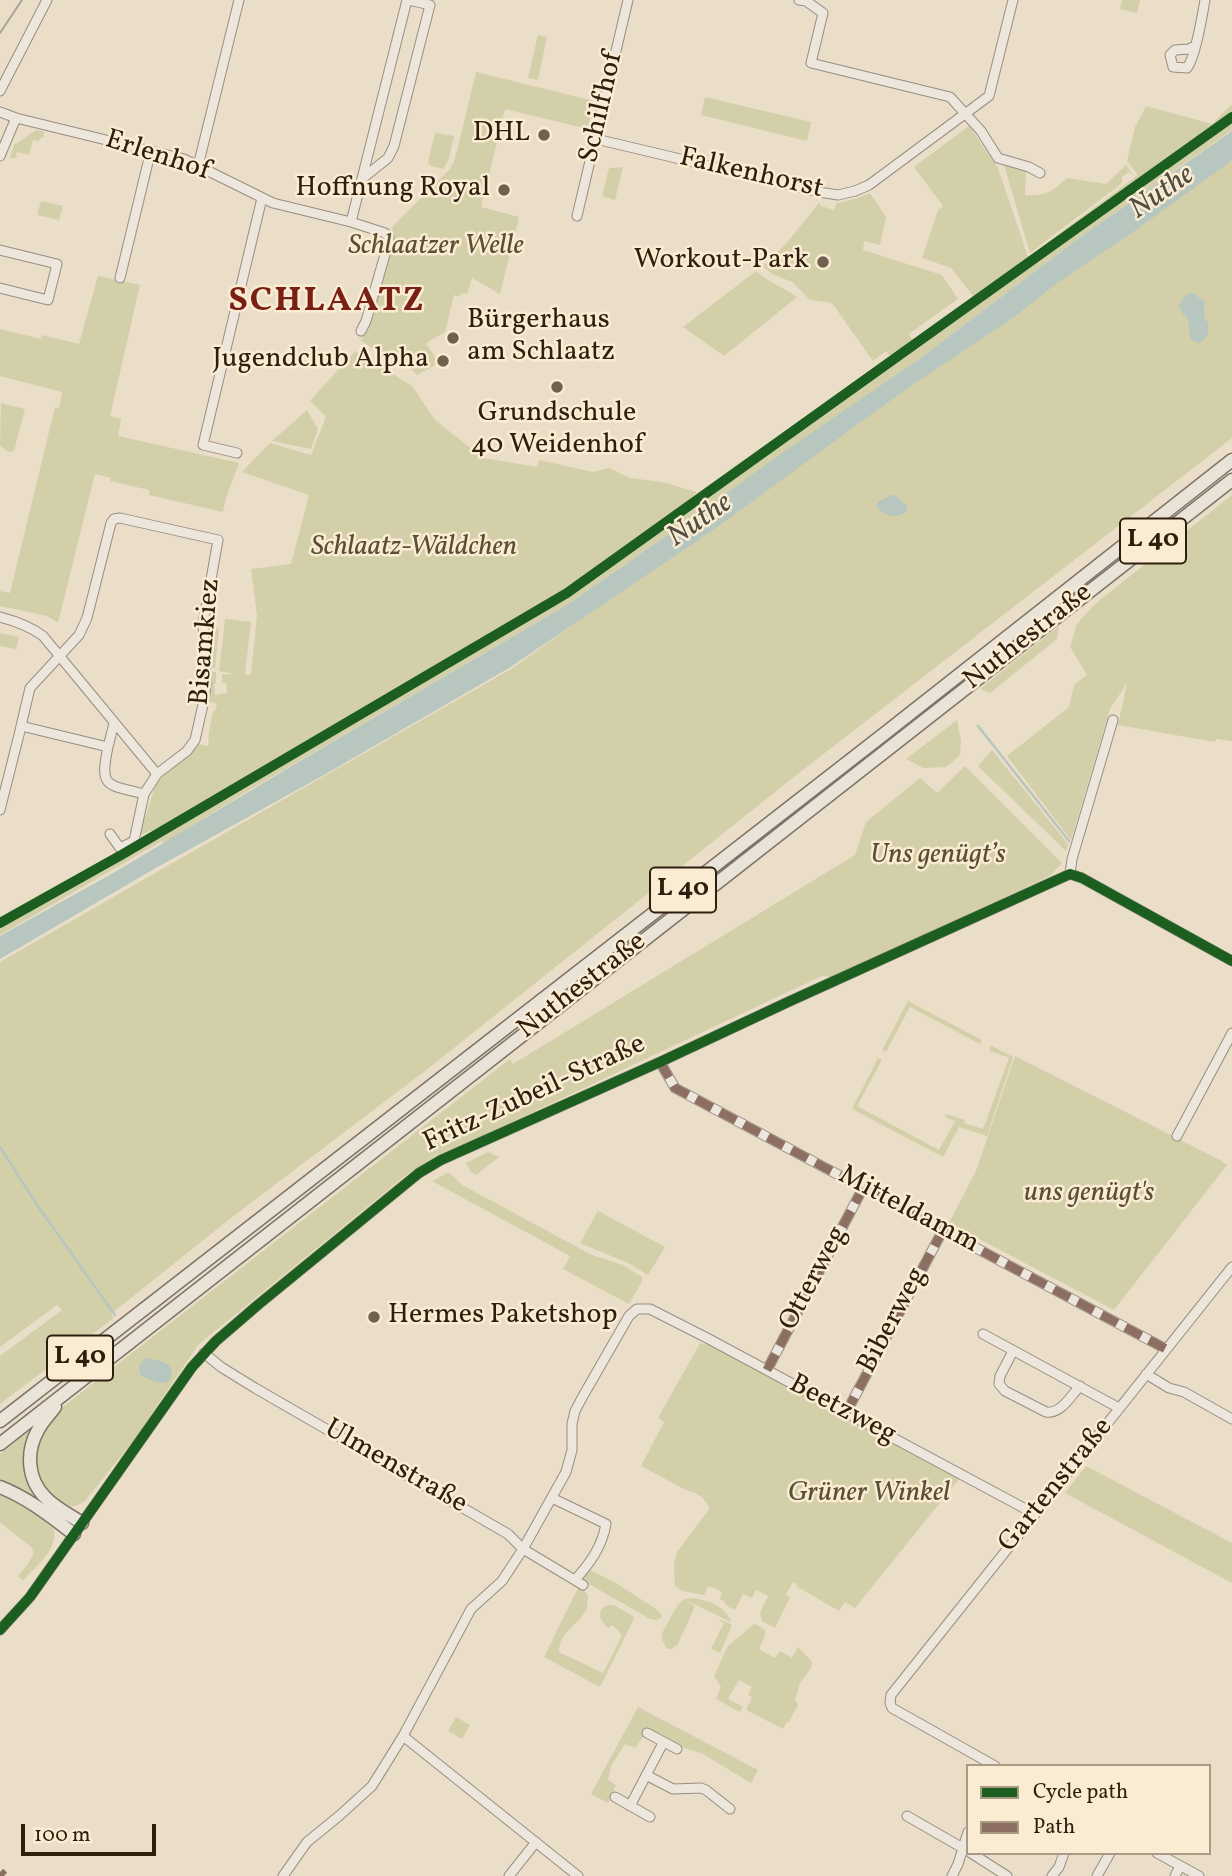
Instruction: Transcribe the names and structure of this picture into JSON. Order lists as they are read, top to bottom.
{
  "streets": {
    "highway": ["L 40", "Nuthestraße"],
    "street": [
      "Schilfhof",
      "Erlenhof",
      "Falkenhorst",
      "Bisamkiez",
      "Fritz-Zubeil-Straße",
      "Mitteldamm",
      "Otterweg",
      "Biberweg",
      "Beetzweg",
      "Ulmenstraße",
      "Gartenstraße"
    ]
  },
  "crossings": [
    ["Schilfhof", "Falkenhorst"],
    ["Fritz-Zubeil-Straße", "Mitteldamm"],
    ["Fritz-Zubeil-Straße", "Ulmenstraße"],
    ["Mitteldamm", "Otterweg"],
    ["Mitteldamm", "Biberweg"],
    ["Mitteldamm", "Gartenstraße"],
    ["Otterweg", "Beetzweg"],
    ["Biberweg", "Beetzweg"],
    ["Beetzweg", "Ulmenstraße"],
    ["Beetzweg", "Gartenstraße"]
  ],
  "districts": ["SCHLAATZ"],
  "water": ["Nuthe"],
  "parks": [
    "Schlaatzer Welle",
    "Schlaatz-Wäldchen",
    "Uns genügt’s",
    "uns genügt's",
    "Grüner Winkel"
  ],
  "places": [
    "DHL",
    "Hoffnung Royal",
    "Workout-Park",
    "Bürgerhaus am Schlaatz",
    "Jugendclub Alpha",
    "Grundschule 40 Weidenhof",
    "Hermes Paketshop"
  ],
  "legend": ["Cycle path", "Path"],
  "scale_bar": "100 m"
}
